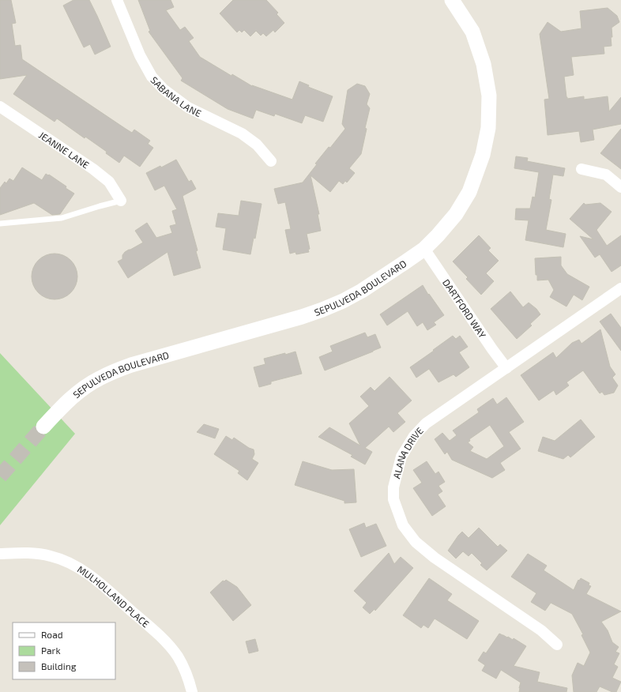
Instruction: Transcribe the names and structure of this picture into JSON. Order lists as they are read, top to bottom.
{
  "streets": {
    "main road": ["SEPULVEDA BOULEVARD"],
    "street": [
      "SABANA LANE",
      "JEANNE LANE",
      "DARTFORD WAY",
      "ALANA DRIVE",
      "MULHOLLAND PLACE"
    ]
  },
  "crossings": [
    ["SEPULVEDA BOULEVARD", "DARTFORD WAY"],
    ["DARTFORD WAY", "ALANA DRIVE"]
  ],
  "legend": ["Road", "Park", "Building"]
}
